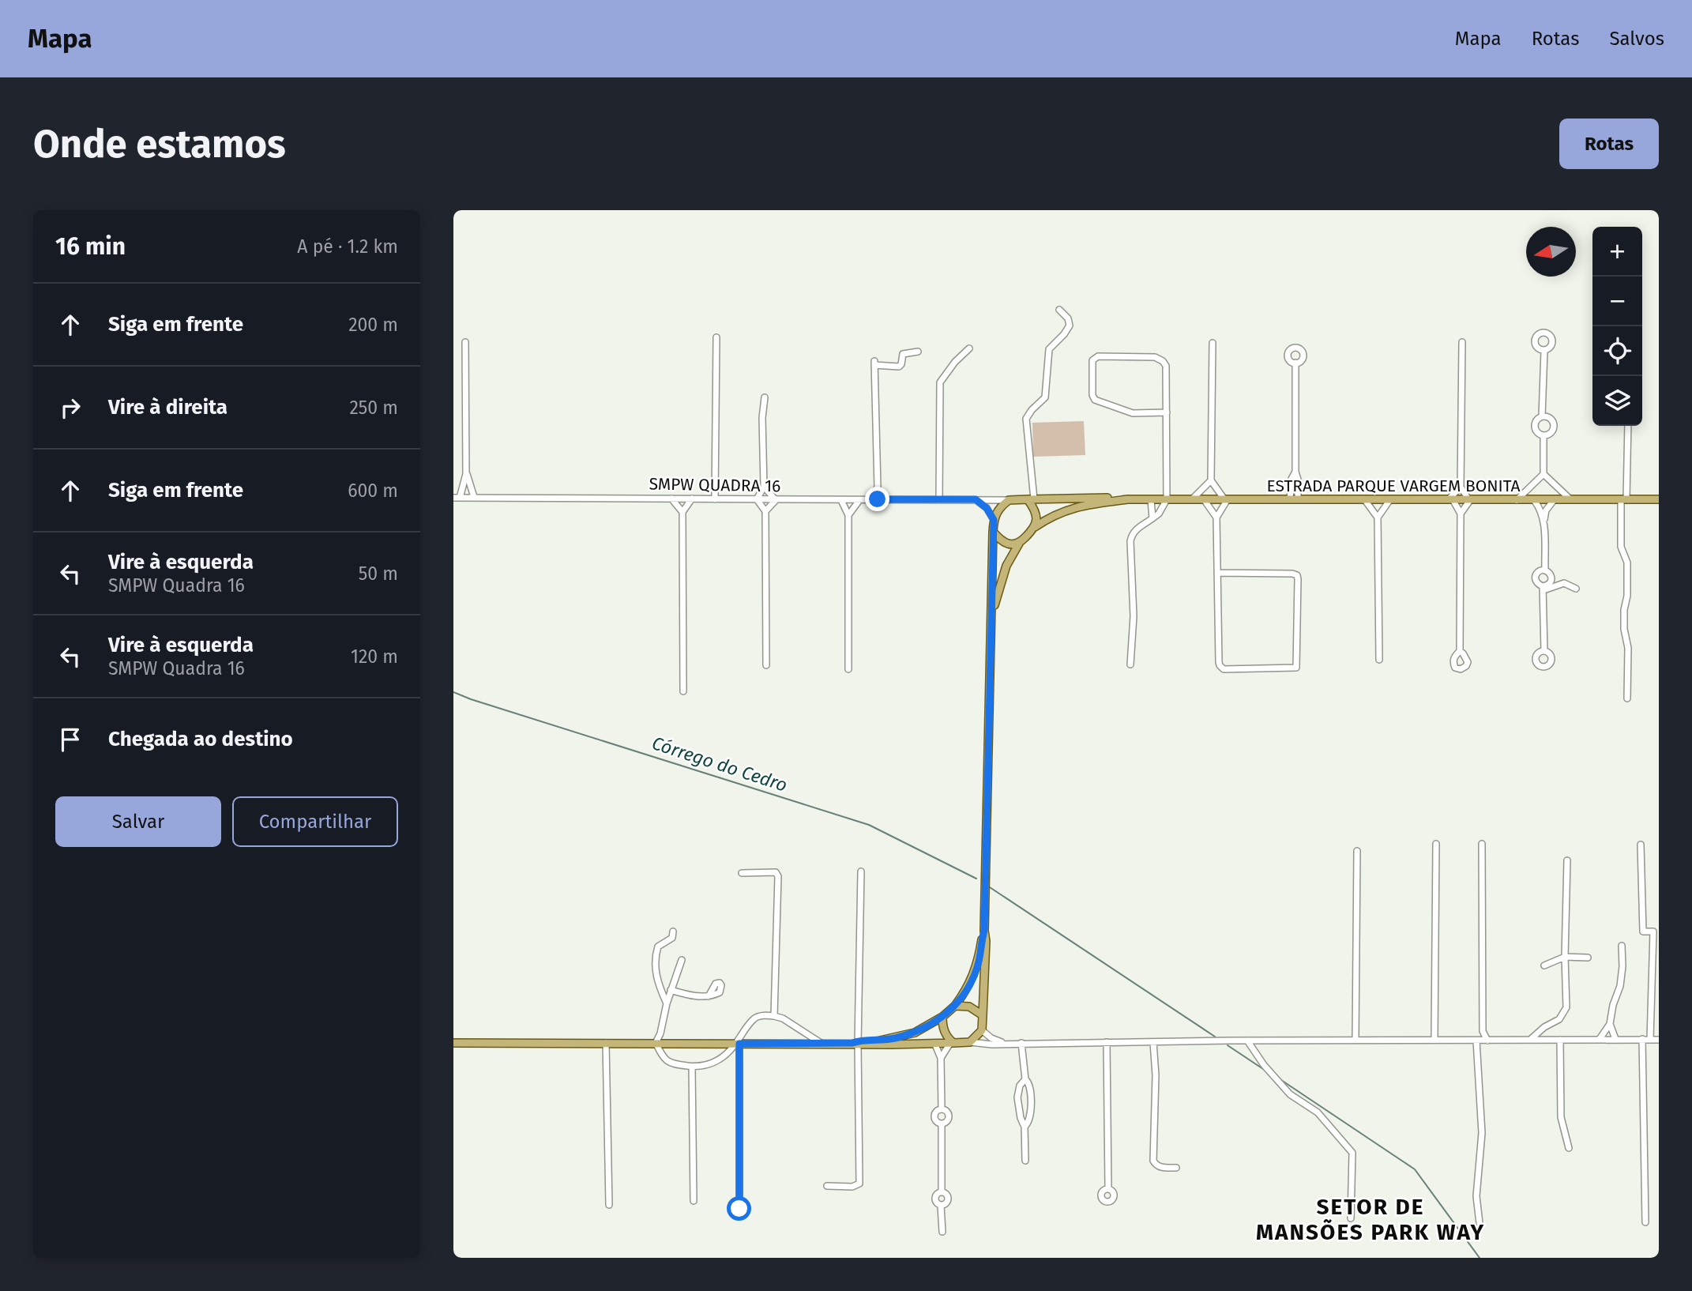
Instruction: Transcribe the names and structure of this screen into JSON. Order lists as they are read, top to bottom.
{
  "streets": {
    "main road": ["ESTRADA PARQUE VARGEM BONITA"],
    "street": ["SMPW QUADRA 16"]
  },
  "crossings": [
    ["SMPW QUADRA 16", "ESTRADA PARQUE VARGEM BONITA"]
  ],
  "districts": ["SETOR DE MANSÕES PARK WAY"],
  "water": ["Córrego do Cedro"],
  "north": "left",
  "page": {
    "header": "Mapa",
    "nav": ["Mapa", "Rotas", "Salvos"],
    "buttons": [
      "Rotas",
      ["Salvar", "Compartilhar"]
    ],
    "title": "Onde estamos",
    "heading": ["16 min", "A pé · 1.2 km"],
    "map_buttons": ["+", "−"],
    "list": [
      ["Siga em frente", "200 m"],
      ["Vire à direita", "250 m"],
      ["Siga em frente", "600 m"],
      ["Vire à esquerda", "SMPW Quadra 16", "50 m"],
      ["Vire à esquerda", "SMPW Quadra 16", "120 m"],
      "Chegada ao destino"
    ]
  }
}
